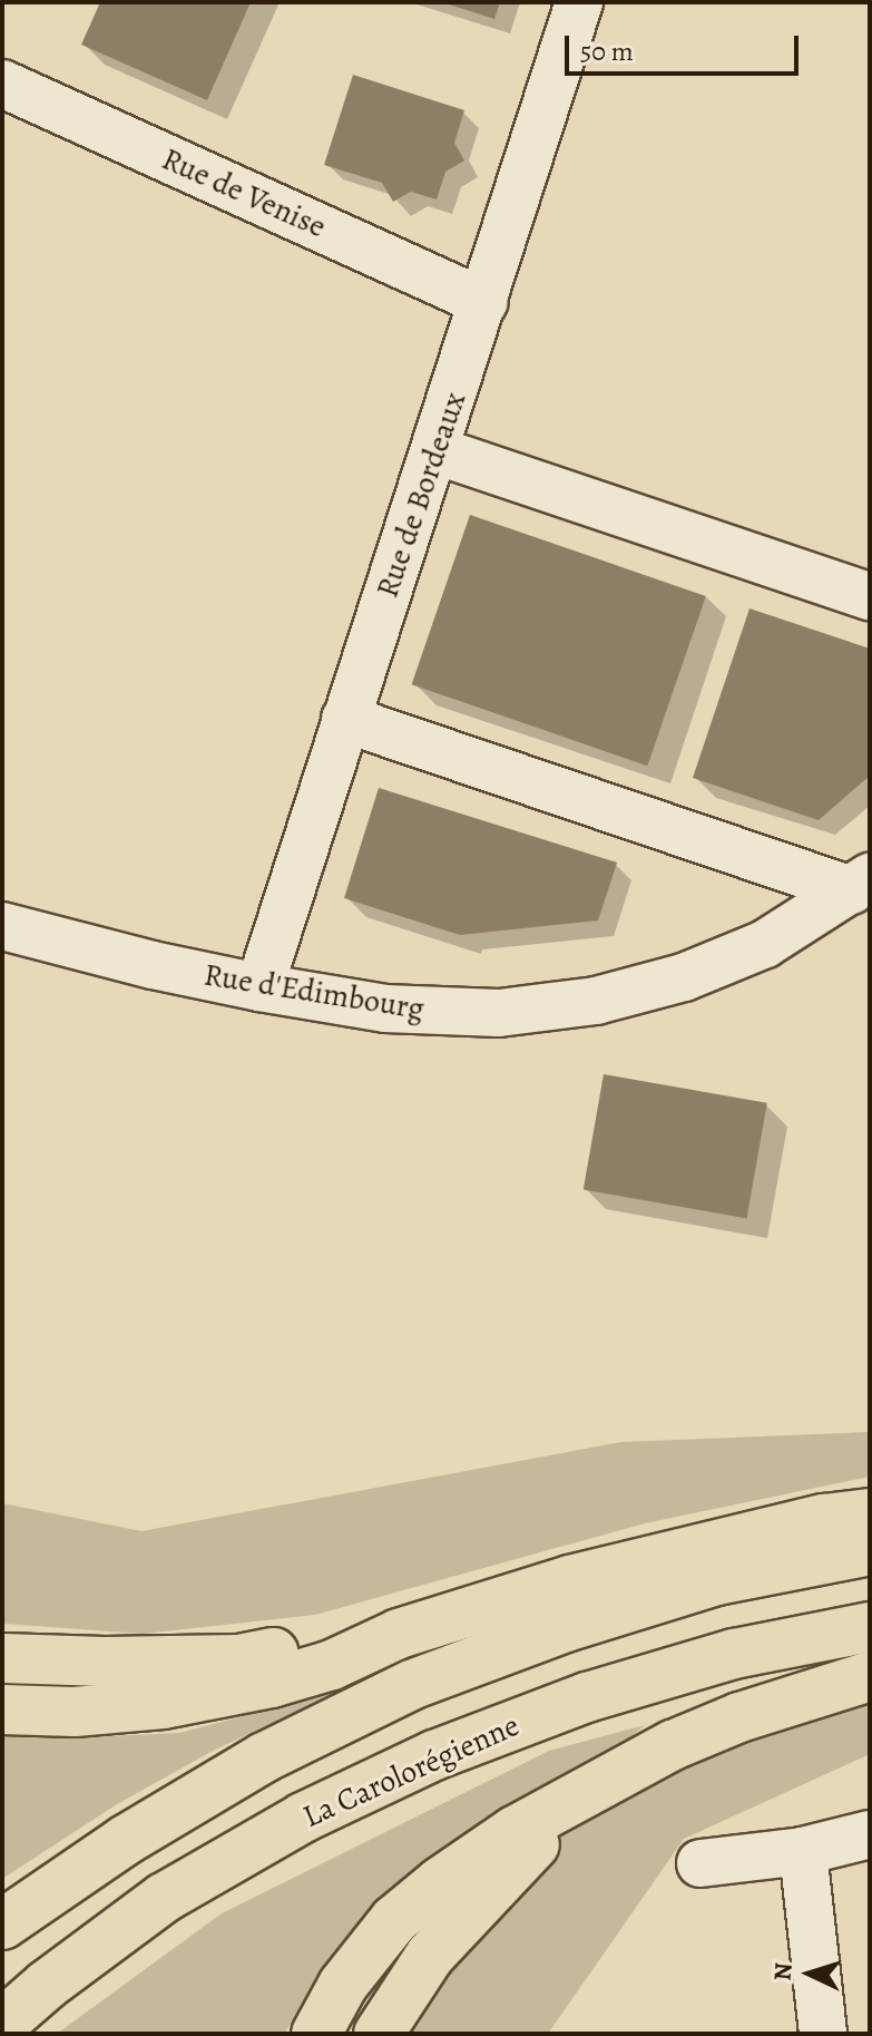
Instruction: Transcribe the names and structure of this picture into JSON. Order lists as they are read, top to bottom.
{
  "streets": {
    "highway": ["La Carolorégienne"],
    "street": ["Rue de Venise", "Rue de Bordeaux", "Rue d'Edimbourg"]
  },
  "crossings": [
    ["Rue de Venise", "Rue de Bordeaux"],
    ["Rue de Bordeaux", "Rue d'Edimbourg"]
  ],
  "scale_bar": "50 m",
  "north": "left"
}
